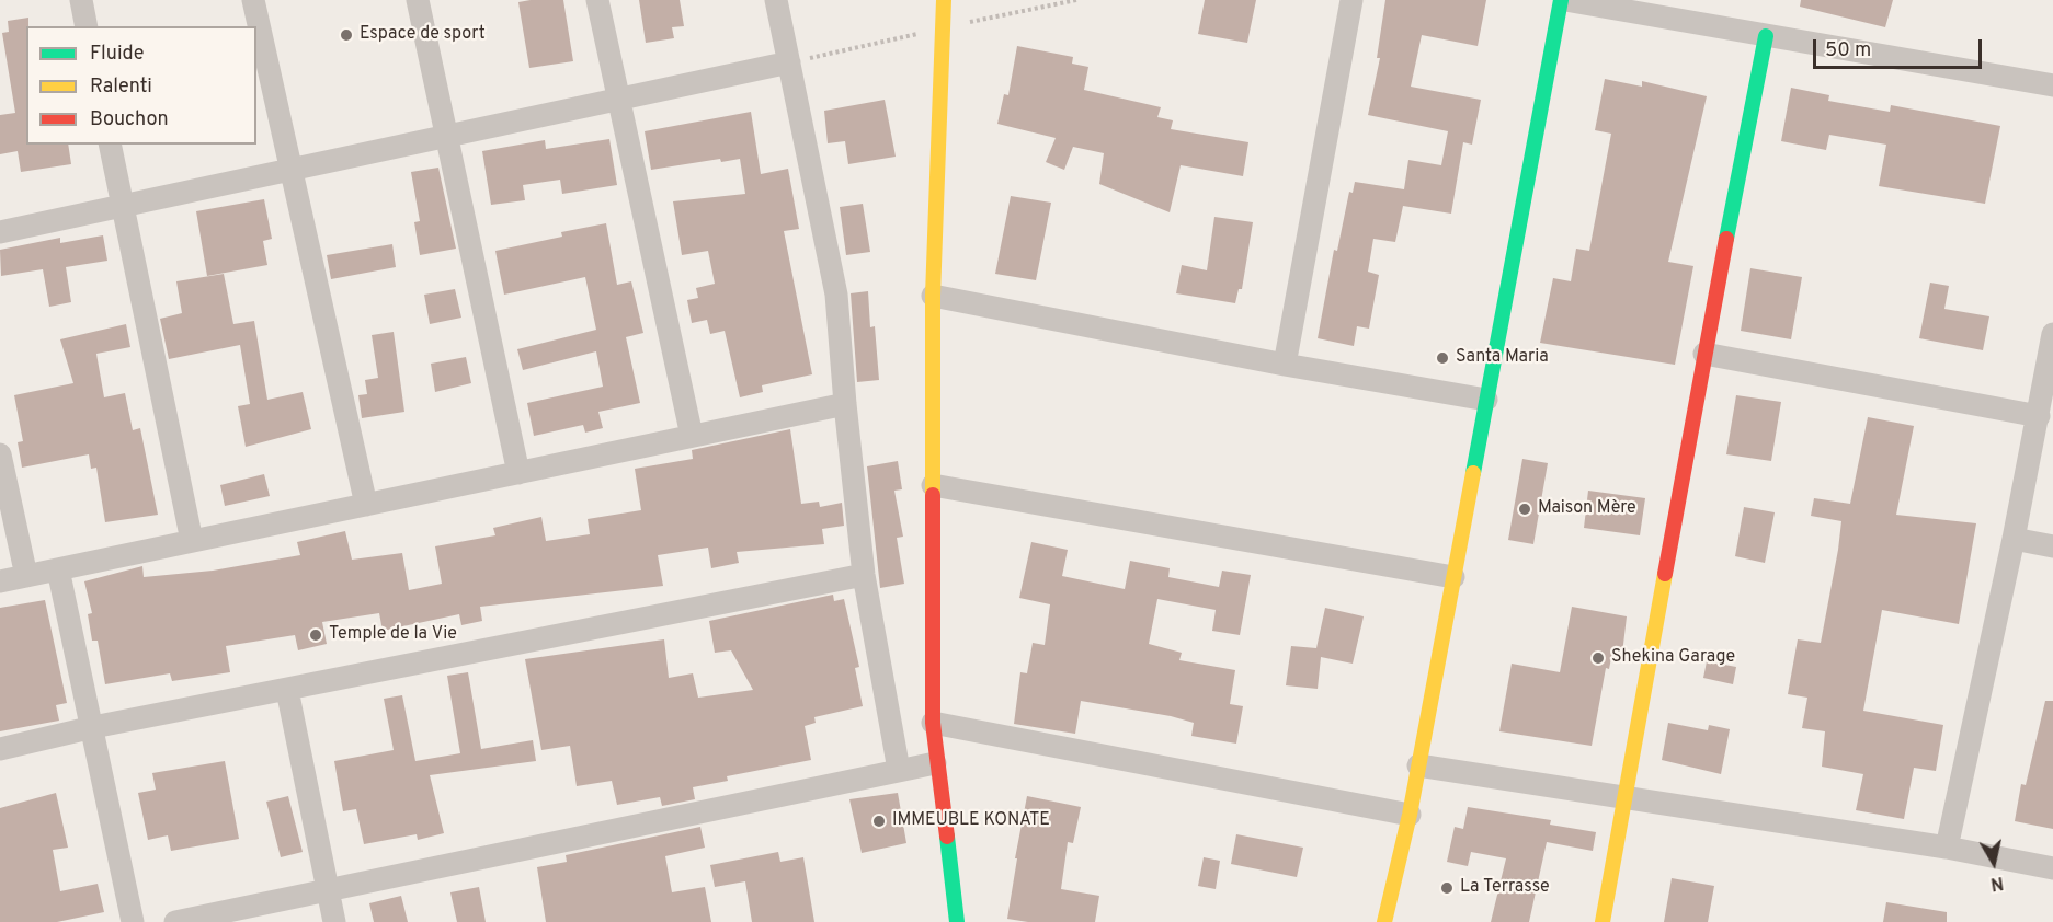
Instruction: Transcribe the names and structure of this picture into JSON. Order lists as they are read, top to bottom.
{
  "places": [
    "Espace de sport",
    "Santa Maria",
    "Maison Mère",
    "Temple de la Vie",
    "Shekina Garage",
    "IMMEUBLE KONATE",
    "La Terrasse"
  ],
  "legend": ["Fluide", "Ralenti", "Bouchon"],
  "scale_bar": "50 m",
  "north": "bottom"
}
